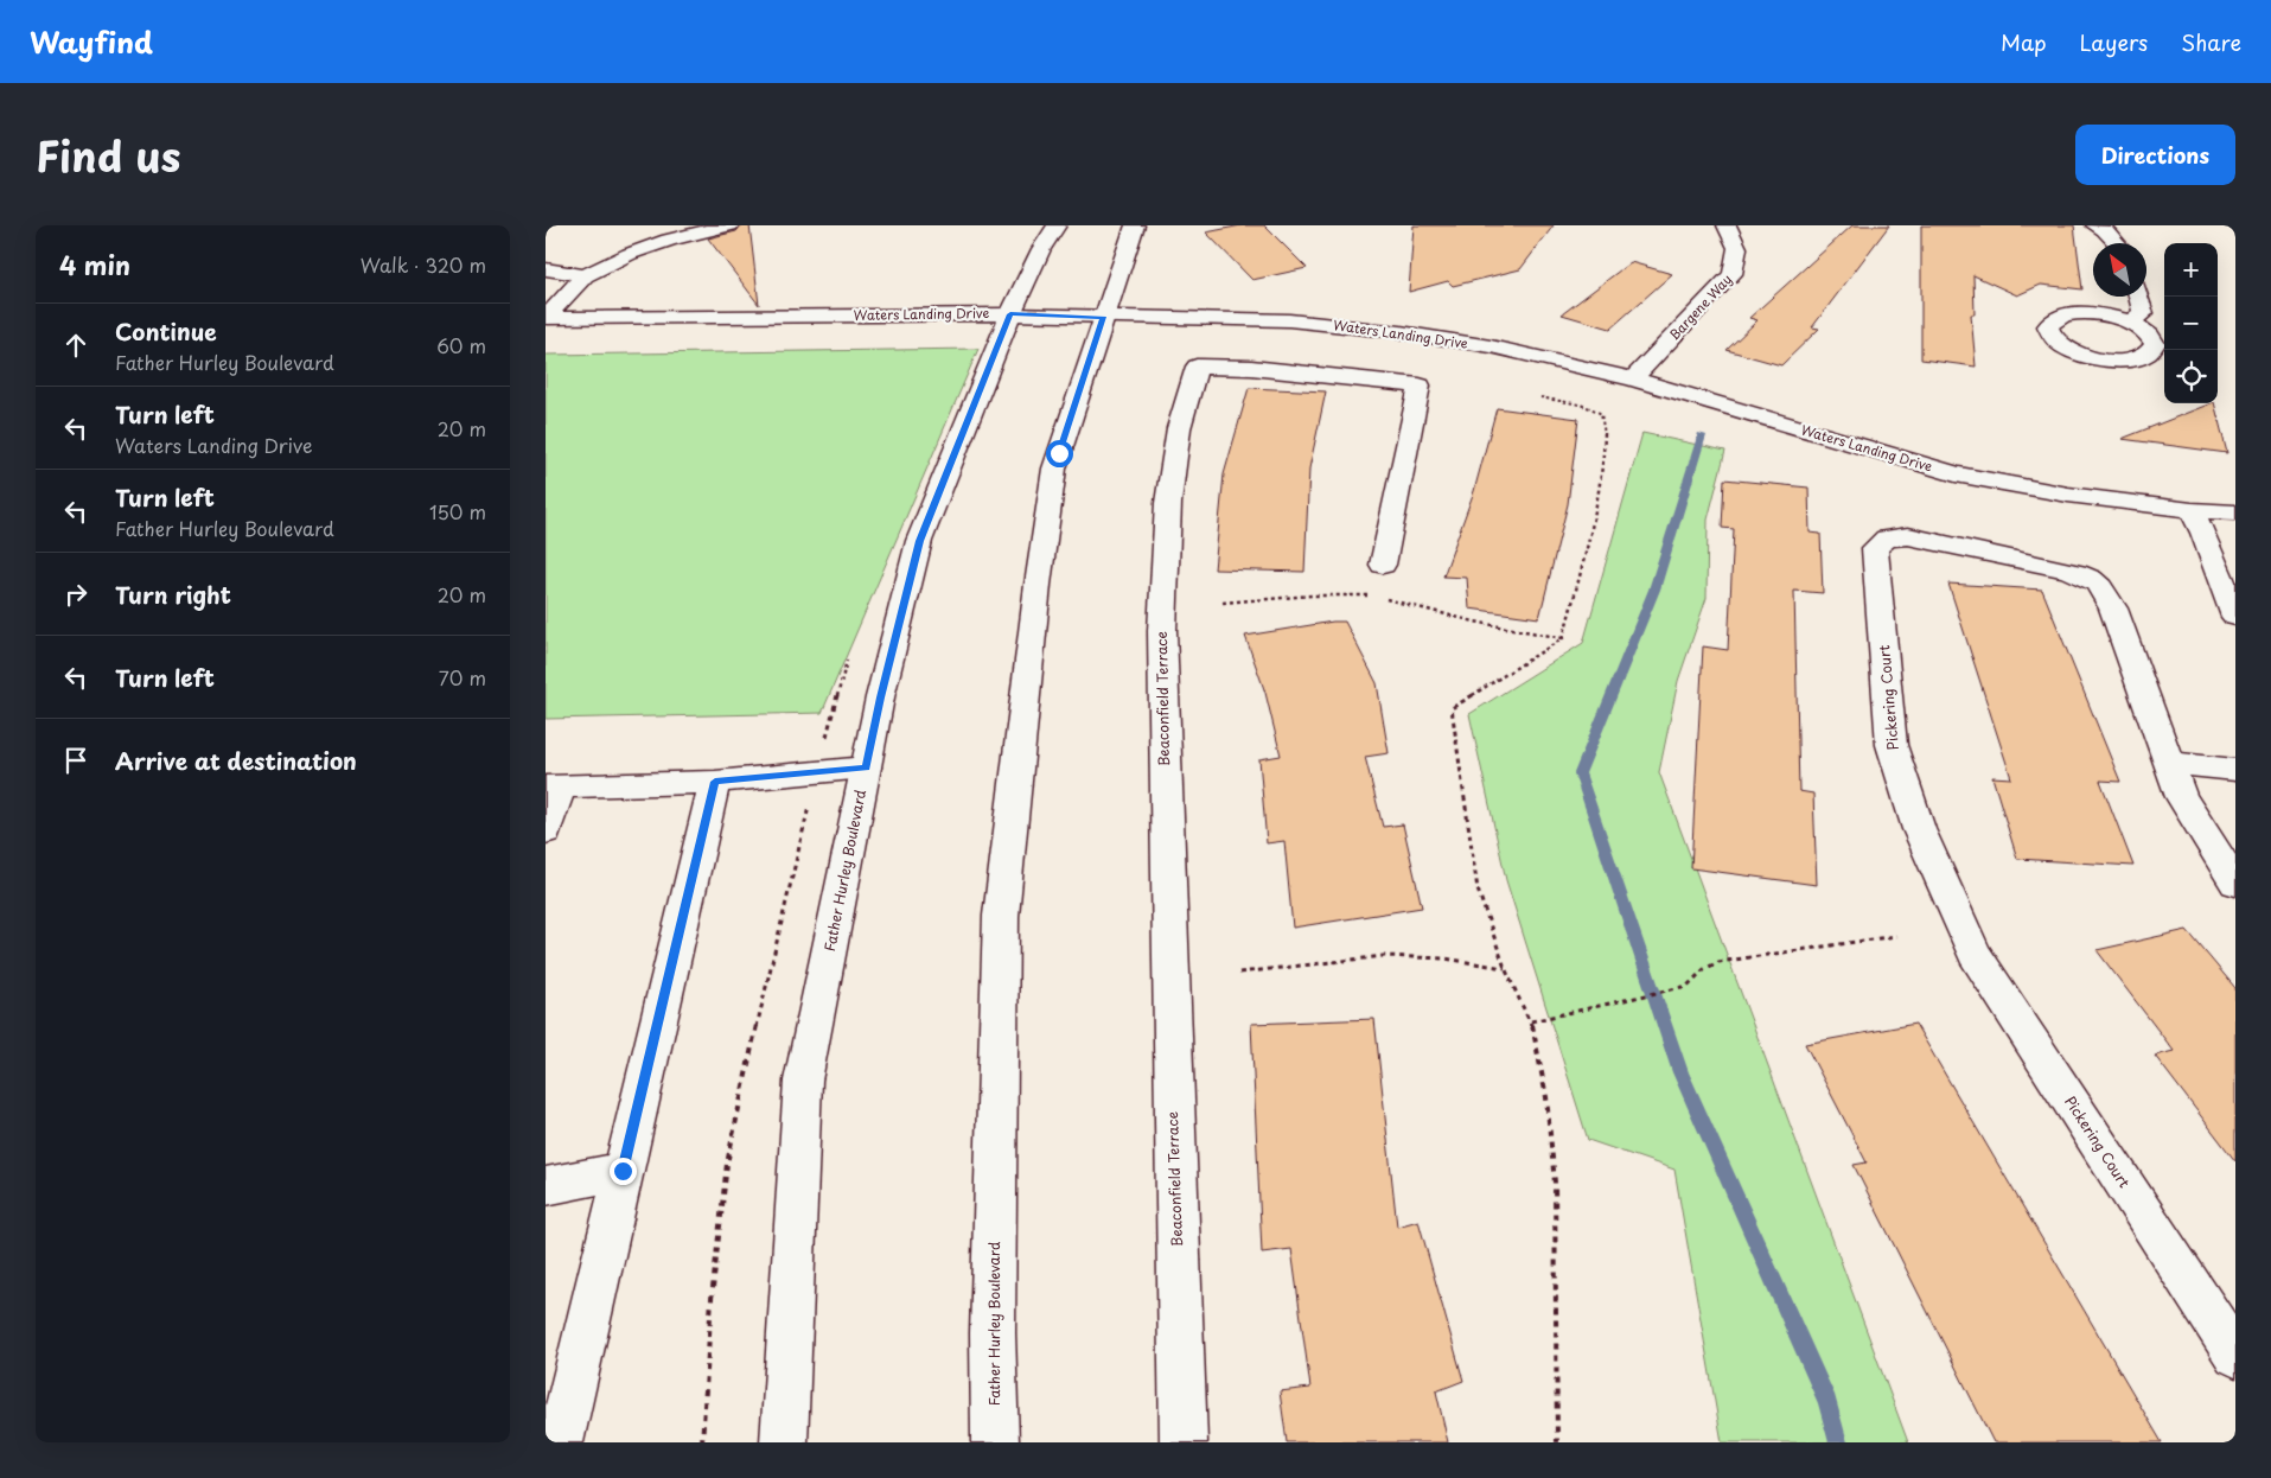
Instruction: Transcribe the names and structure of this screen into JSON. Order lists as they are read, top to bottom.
{
  "streets": {
    "street": [
      "Bargene Way",
      "Waters Landing Drive",
      "Pickering Court",
      "Beaconfield Terrace",
      "Father Hurley Boulevard"
    ]
  },
  "crossings": [
    ["Bargene Way", "Waters Landing Drive"],
    ["Waters Landing Drive", "Father Hurley Boulevard"]
  ],
  "north": "top left",
  "page": {
    "header": "Wayfind",
    "nav": ["Map", "Layers", "Share"],
    "title": "Find us",
    "buttons": "Directions",
    "heading": ["4 min", "Walk · 320 m"],
    "map_buttons": ["+", "−"],
    "list": [
      ["Continue", "Father Hurley Boulevard", "60 m"],
      ["Turn left", "Waters Landing Drive", "20 m"],
      ["Turn left", "Father Hurley Boulevard", "150 m"],
      ["Turn right", "20 m"],
      ["Turn left", "70 m"],
      "Arrive at destination"
    ]
  }
}
